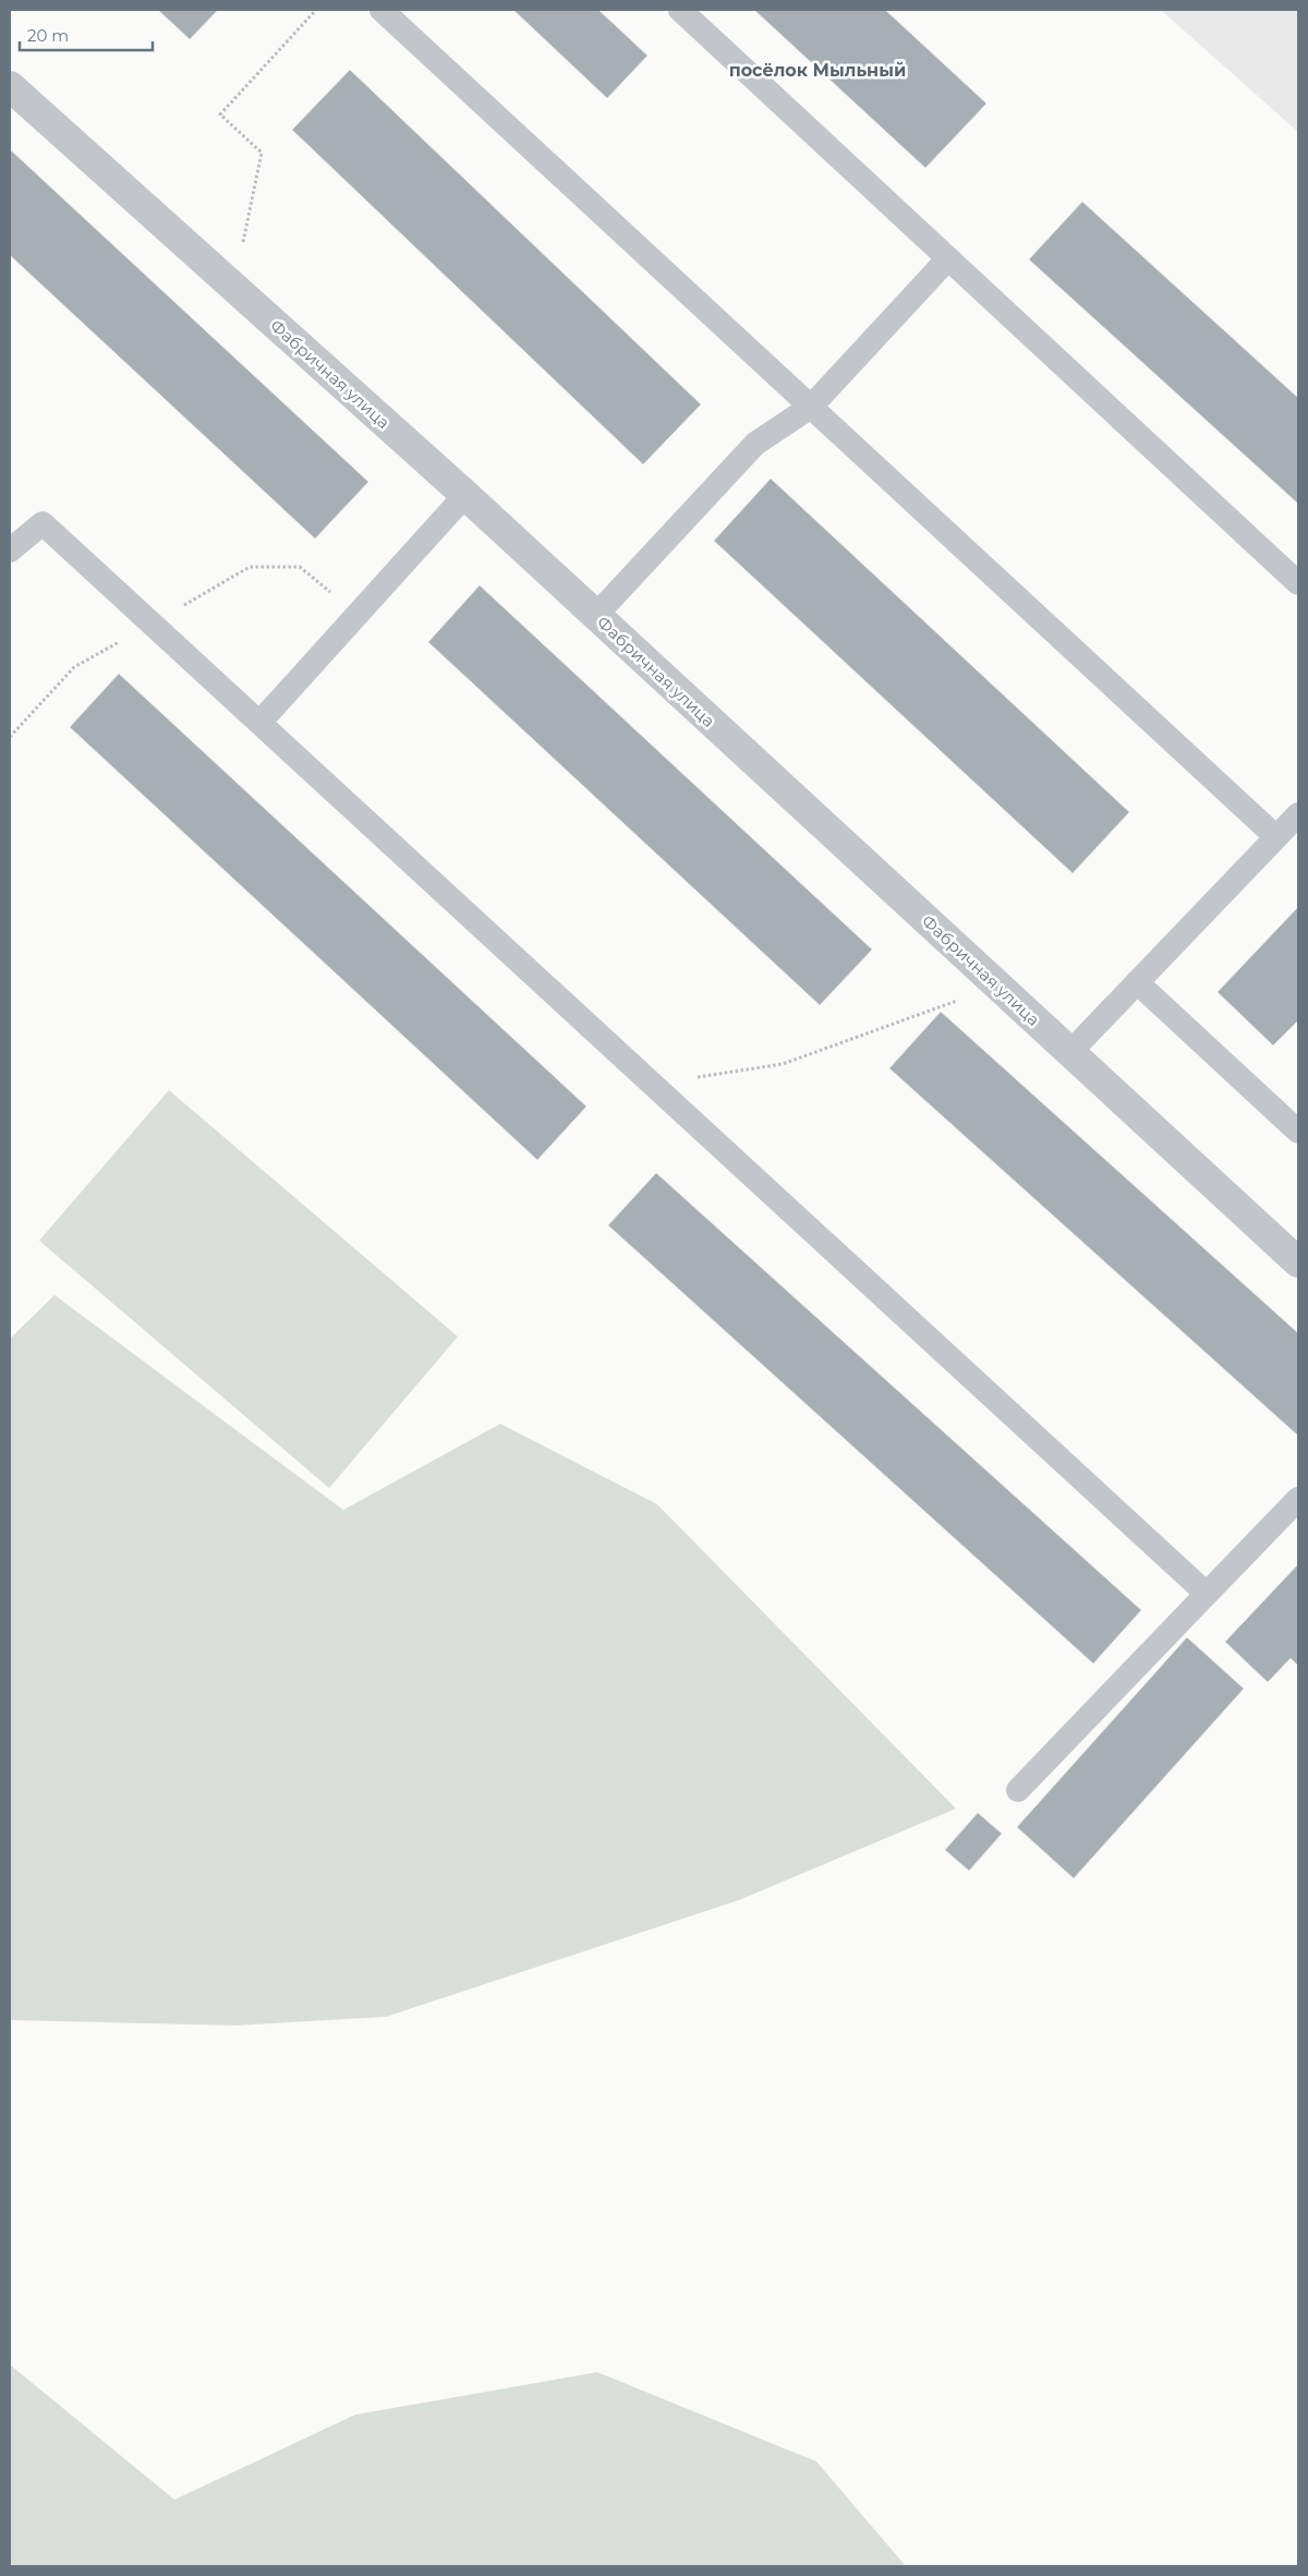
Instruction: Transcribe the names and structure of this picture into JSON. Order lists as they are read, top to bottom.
{
  "streets": {
    "street": ["Фабричная улица"]
  },
  "districts": ["посёлок Мыльный"],
  "scale_bar": "20 m"
}
